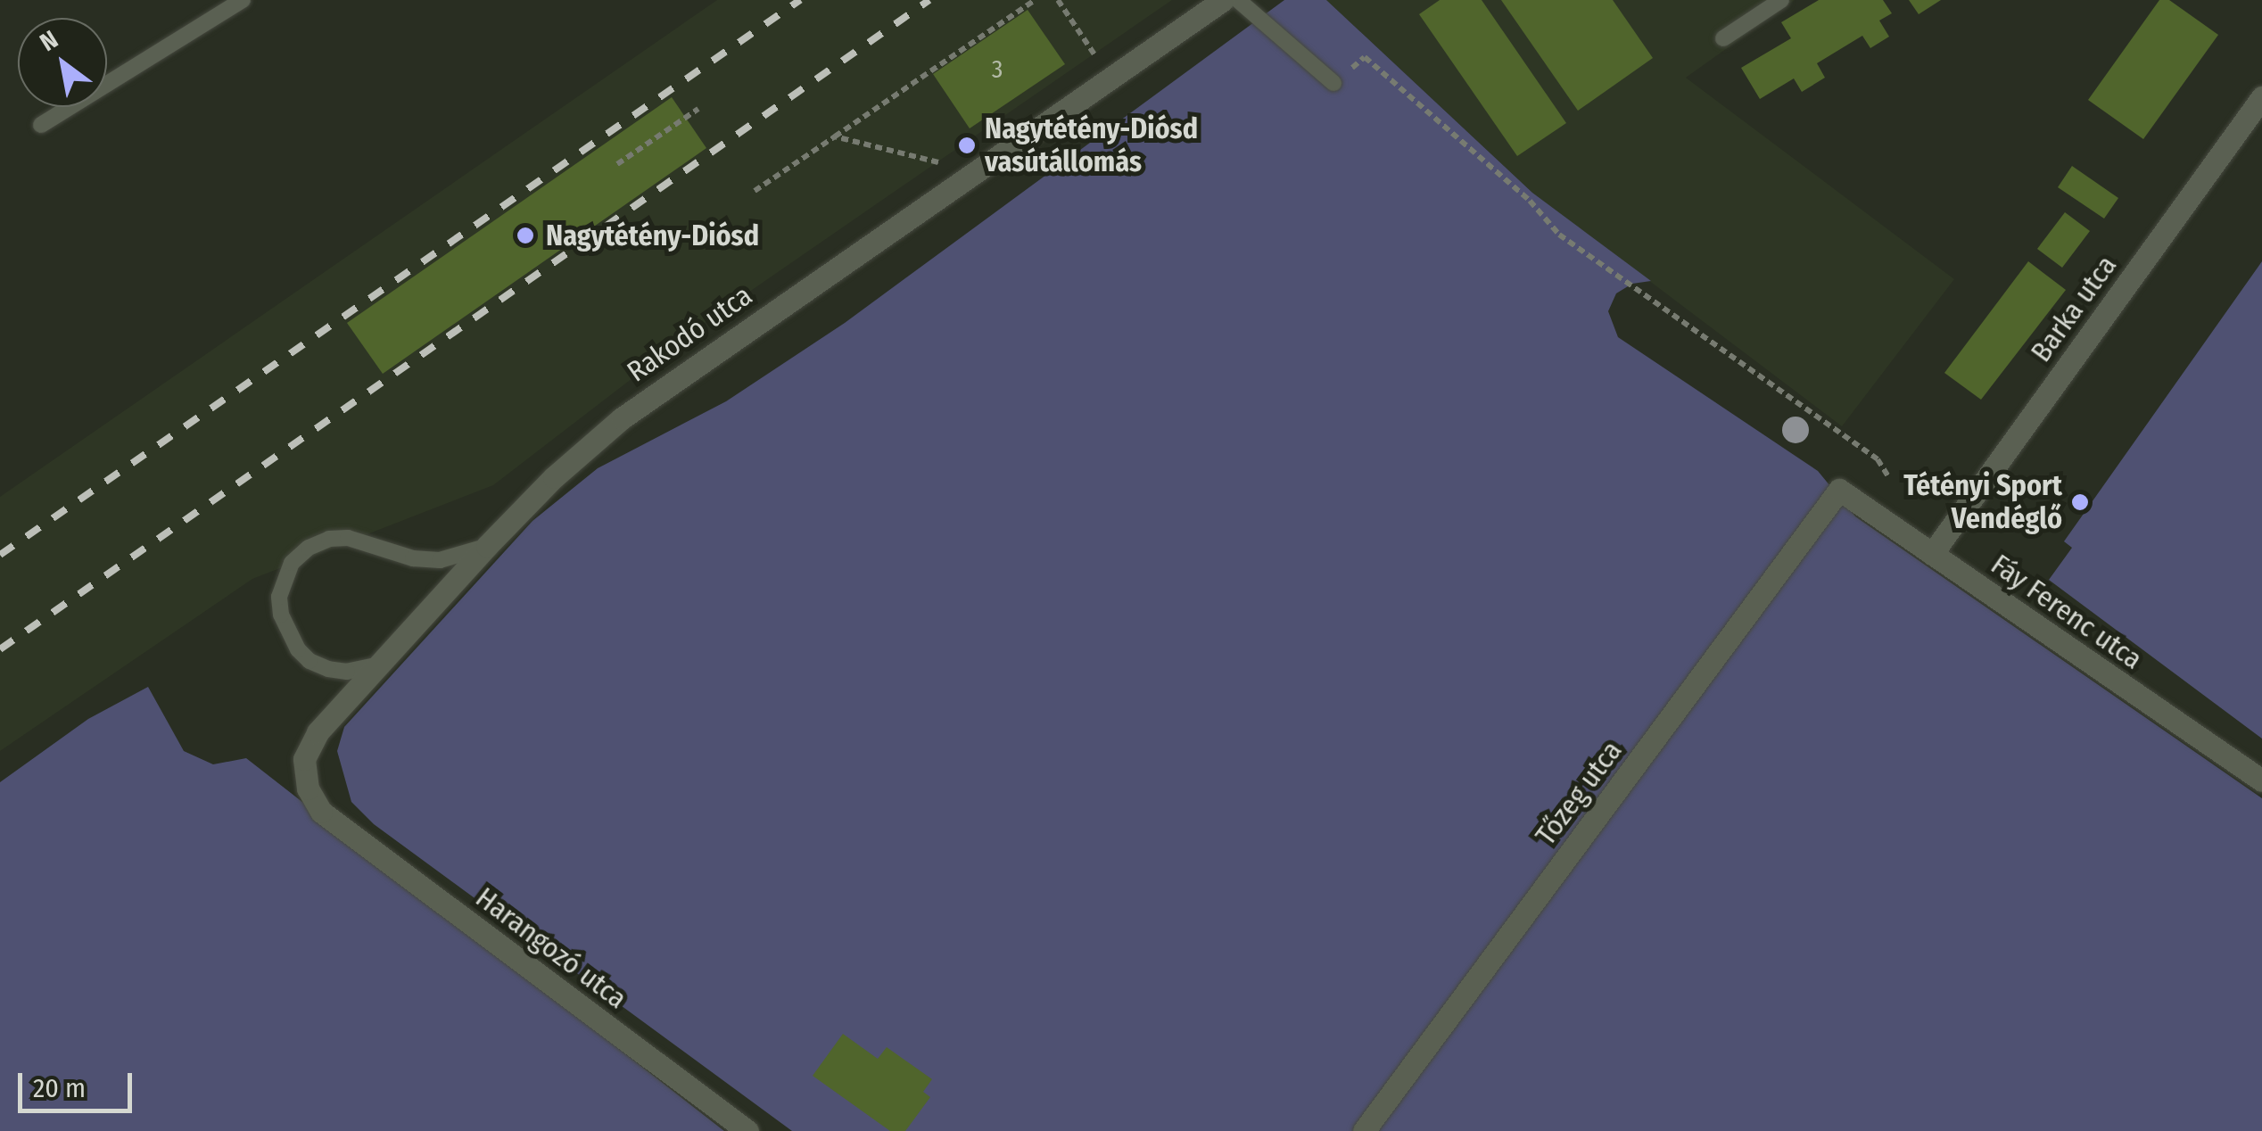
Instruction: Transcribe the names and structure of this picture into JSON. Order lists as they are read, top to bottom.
{
  "streets": {
    "street": [
      "Barka utca",
      "Rakodó utca",
      "Fáy Ferenc utca",
      "Tőzeg utca",
      "Harangozó utca"
    ]
  },
  "crossings": [
    ["Barka utca", "Fáy Ferenc utca"],
    ["Rakodó utca", "Harangozó utca"],
    ["Fáy Ferenc utca", "Tőzeg utca"]
  ],
  "places": ["Nagytétény-Diósd vasútállomás", "Nagytétény-Diósd", "Tétényi Sport Vendéglő"],
  "house_numbers": ["3"],
  "scale_bar": "20 m",
  "north": "top left"
}
